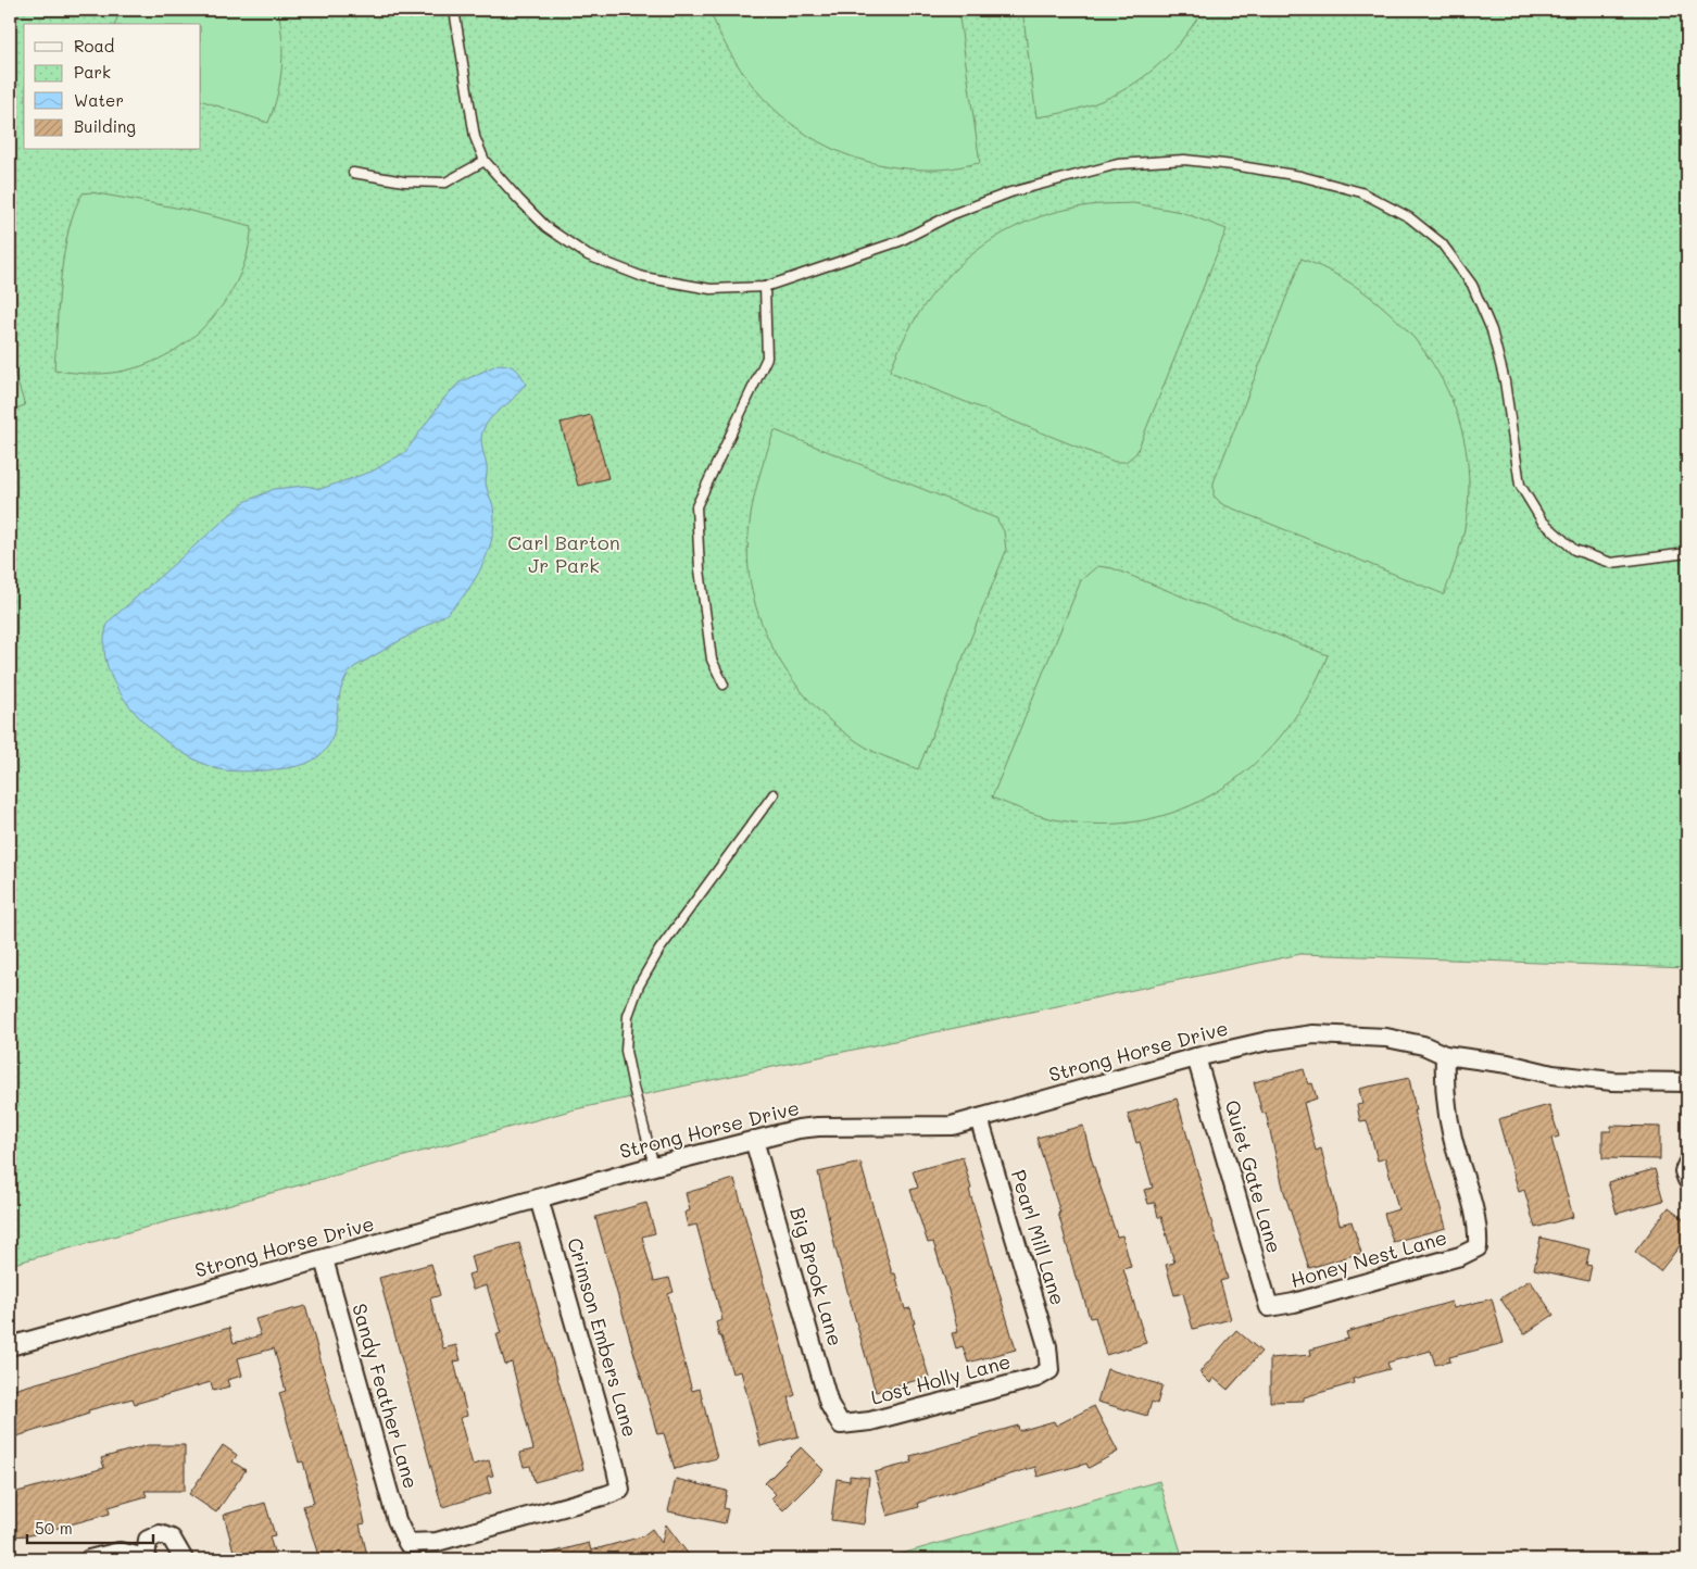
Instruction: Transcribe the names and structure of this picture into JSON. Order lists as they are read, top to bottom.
{
  "streets": {
    "street": [
      "Strong Horse Drive",
      "Quiet Gate Lane",
      "Pearl Mill Lane",
      "Honey Nest Lane",
      "Big Brook Lane",
      "Crimson Embers Lane",
      "Lost Holly Lane",
      "Sandy Feather Lane"
    ]
  },
  "crossings": [
    ["Strong Horse Drive", "Quiet Gate Lane"],
    ["Strong Horse Drive", "Pearl Mill Lane"],
    ["Strong Horse Drive", "Honey Nest Lane"],
    ["Strong Horse Drive", "Big Brook Lane"],
    ["Strong Horse Drive", "Crimson Embers Lane"],
    ["Strong Horse Drive", "Sandy Feather Lane"],
    ["Quiet Gate Lane", "Honey Nest Lane"],
    ["Pearl Mill Lane", "Lost Holly Lane"],
    ["Big Brook Lane", "Lost Holly Lane"],
    ["Crimson Embers Lane", "Sandy Feather Lane"]
  ],
  "parks": ["Carl Barton Jr Park"],
  "legend": [
    "Road",
    "Park",
    "Water",
    "Building"
  ],
  "scale_bar": "50 m"
}
